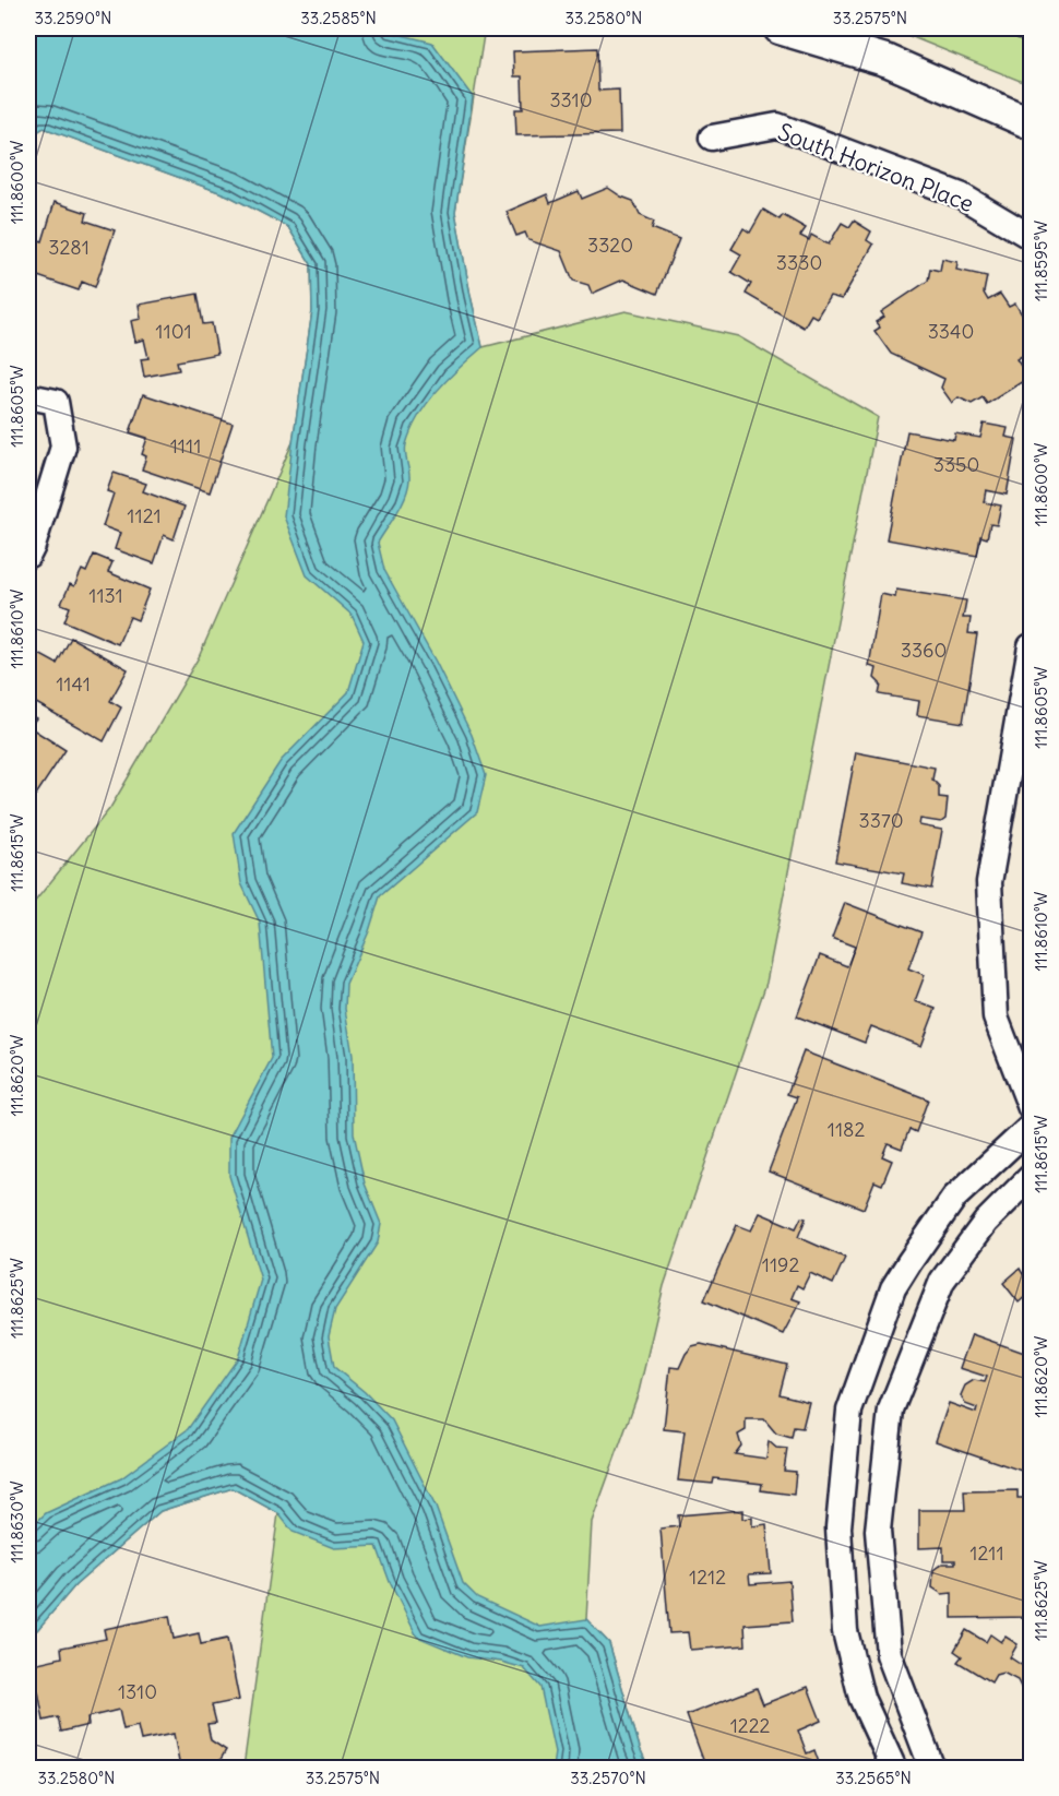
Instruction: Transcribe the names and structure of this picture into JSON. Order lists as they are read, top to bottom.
{
  "streets": {
    "street": ["South Horizon Place"]
  },
  "house_numbers": [
    "3310",
    "3320",
    "3281",
    "3330",
    "1101",
    "3340",
    "1111",
    "3350",
    "1121",
    "1131",
    "3360",
    "1141",
    "3370",
    "1182",
    "1192",
    "1211",
    "1212",
    "1310",
    "1222"
  ],
  "coordinates": [
    "33.2590°N",
    "33.2585°N",
    "33.2580°N",
    "33.2575°N",
    "111.8600°W",
    "111.8595°W",
    "111.8605°W",
    "111.8610°W",
    "111.8615°W",
    "111.8620°W",
    "111.8625°W",
    "111.8630°W",
    "33.2570°N",
    "33.2565°N"
  ]
}
